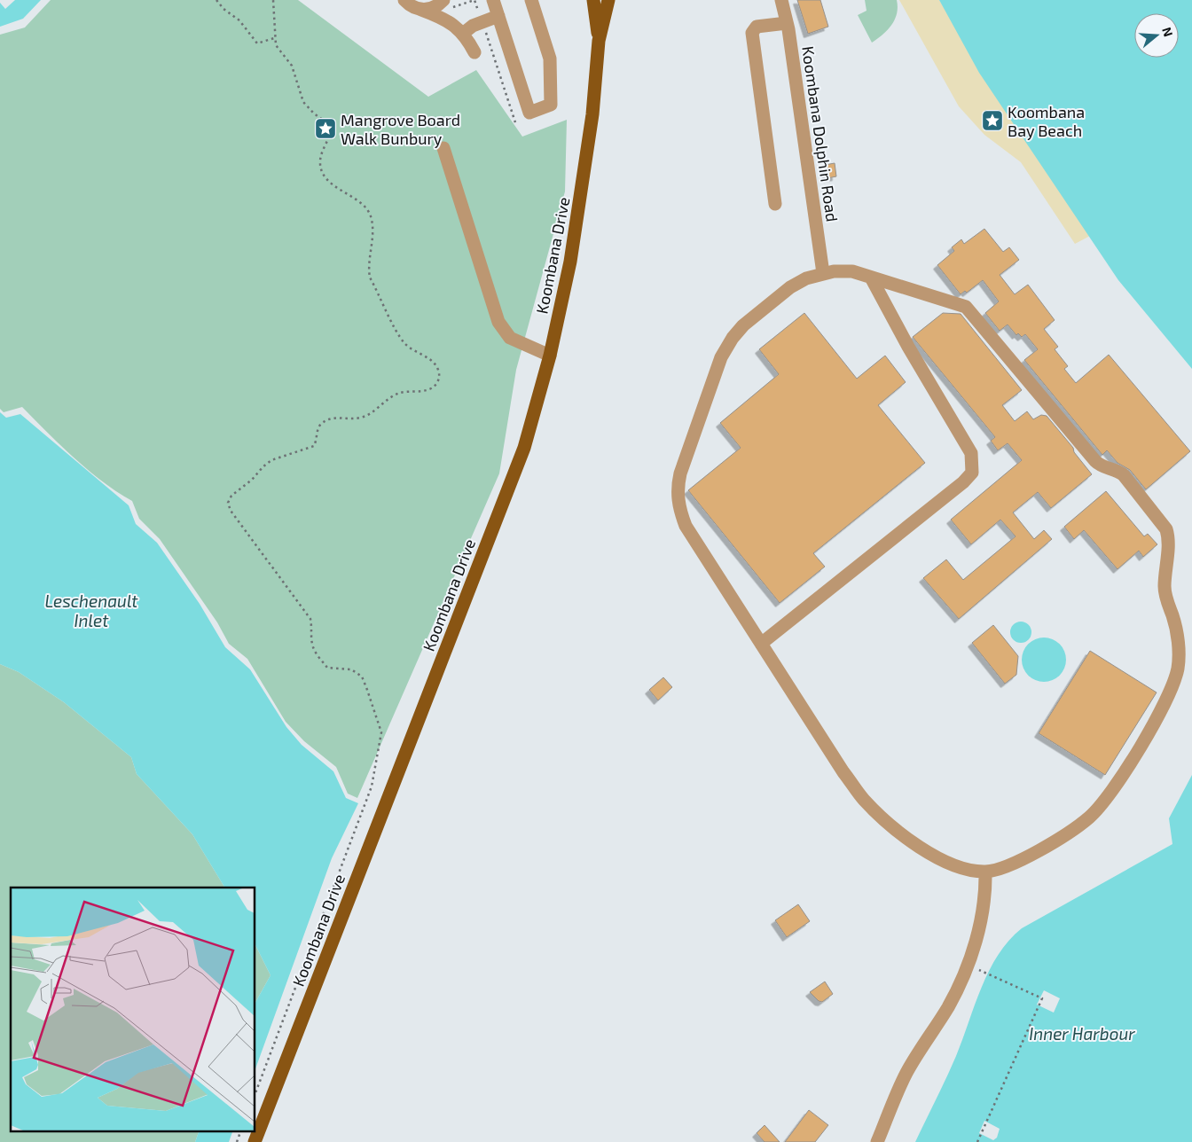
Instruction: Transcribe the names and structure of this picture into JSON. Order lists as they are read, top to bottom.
{
  "streets": {
    "main road": ["Koombana Drive"],
    "street": ["Koombana Dolphin Road"]
  },
  "water": ["Leschenault Inlet", "Inner Harbour"],
  "places": {
    "place": ["Koombana Bay Beach", "Mangrove Board Walk Bunbury"]
  },
  "north": "right"
}
